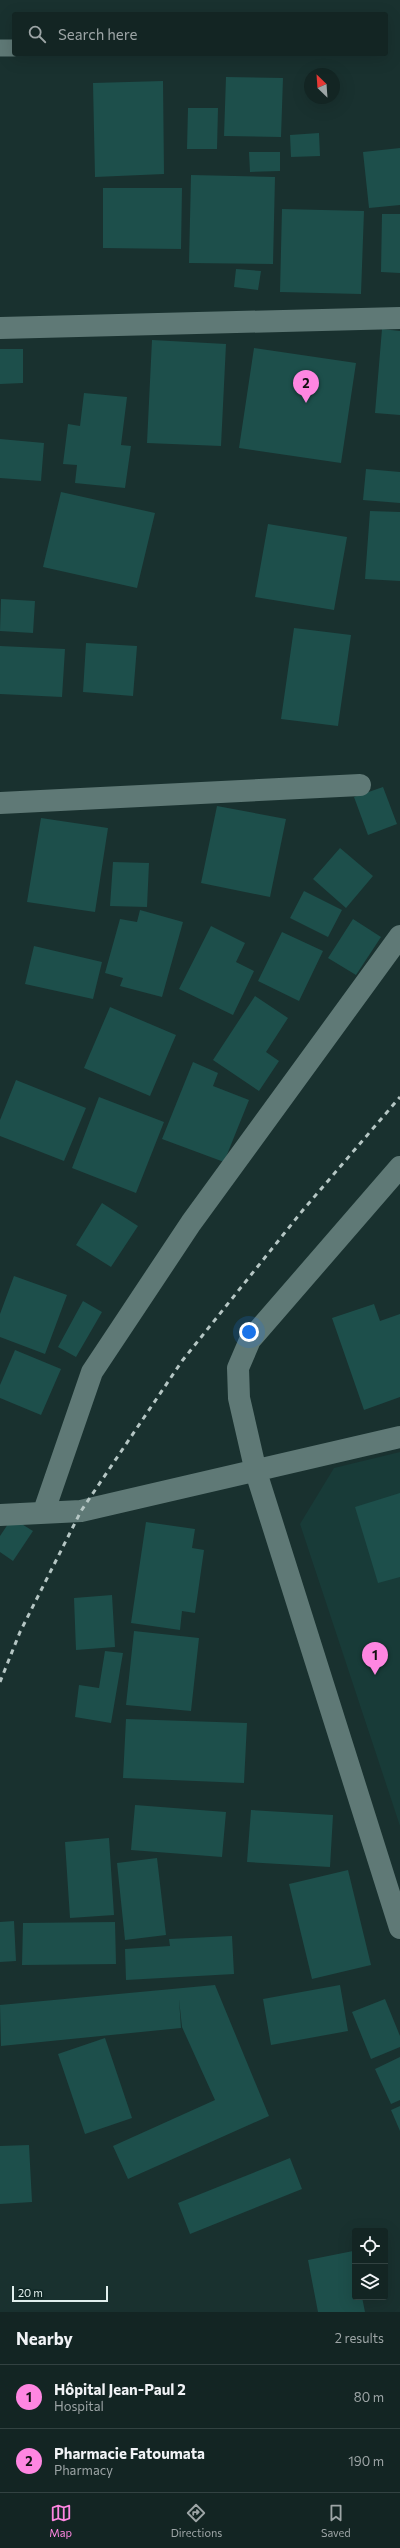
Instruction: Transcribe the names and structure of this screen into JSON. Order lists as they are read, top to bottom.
{
  "scale_bar": "20 m",
  "north": "top left",
  "page": {
    "search": "Search here",
    "pins": ["2", "1"],
    "scale": "20 m",
    "heading": ["Nearby", "2 results"],
    "list": [
      {
        "mark": "1",
        "name": "Hôpital Jean-Paul 2",
        "note": "Hospital",
        "value": "80 m"
      },
      {
        "mark": "2",
        "name": "Pharmacie Fatoumata",
        "note": "Pharmacy",
        "value": "190 m"
      }
    ],
    "nav": ["Map", "Directions", "Saved"]
  }
}
